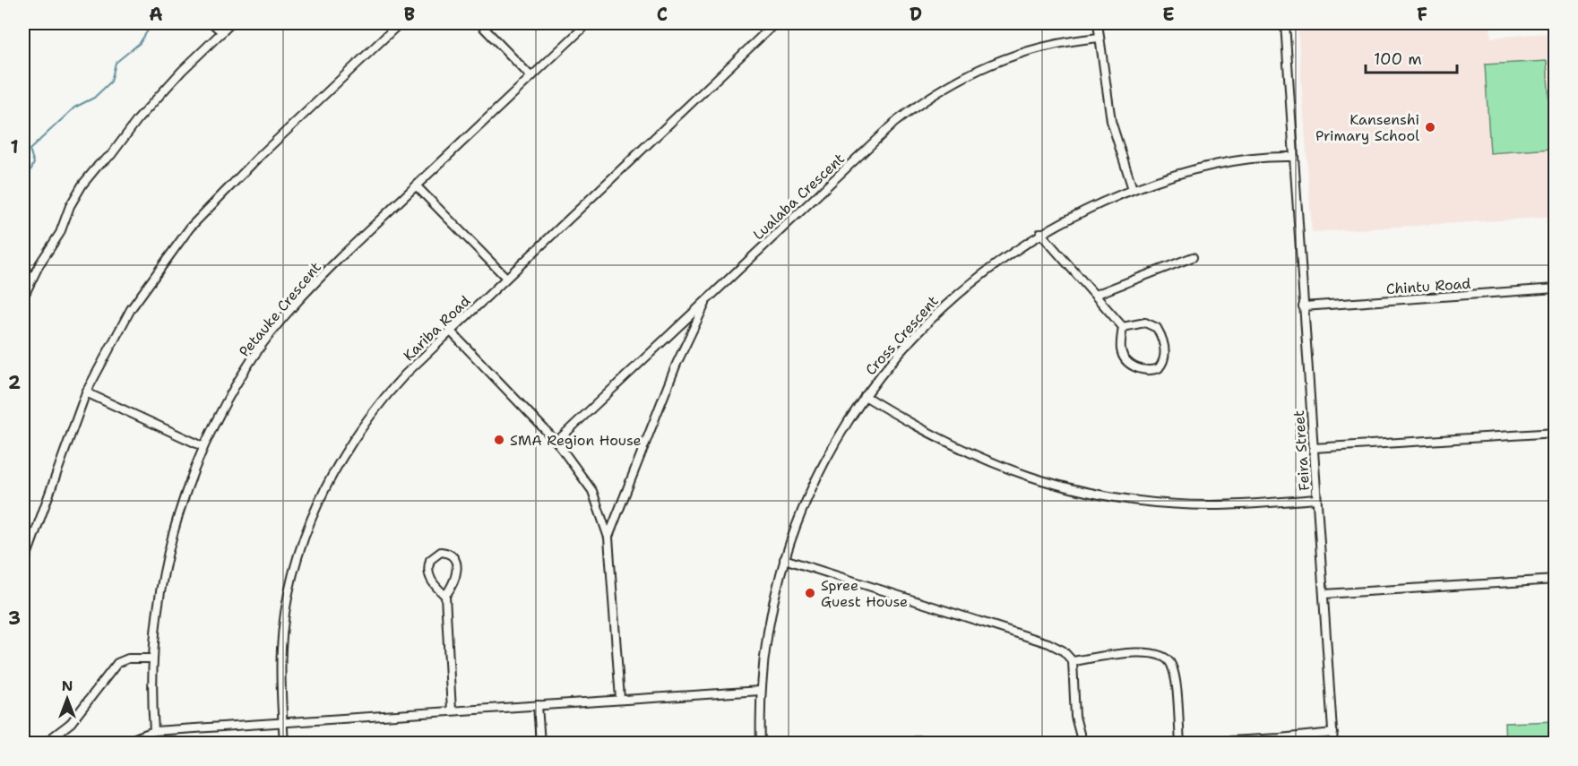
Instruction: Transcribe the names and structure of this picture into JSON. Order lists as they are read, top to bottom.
{
  "streets": {
    "street": [
      "Lualaba Crescent",
      "Chintu Road",
      "Petauke Crescent",
      "Kariba Road",
      "Cross Crescent",
      "Feira Street"
    ]
  },
  "crossings": [
    ["Chintu Road", "Feira Street"],
    ["Cross Crescent", "Feira Street"]
  ],
  "places": ["Kansenshi Primary School", "SMA Region House", "Spree Guest House"],
  "scale_bar": "100 m",
  "north": "top",
  "grid": {
    "columns": [
      "A",
      "B",
      "C",
      "D",
      "E",
      "F"
    ],
    "rows": ["1", "2", "3"]
  }
}
